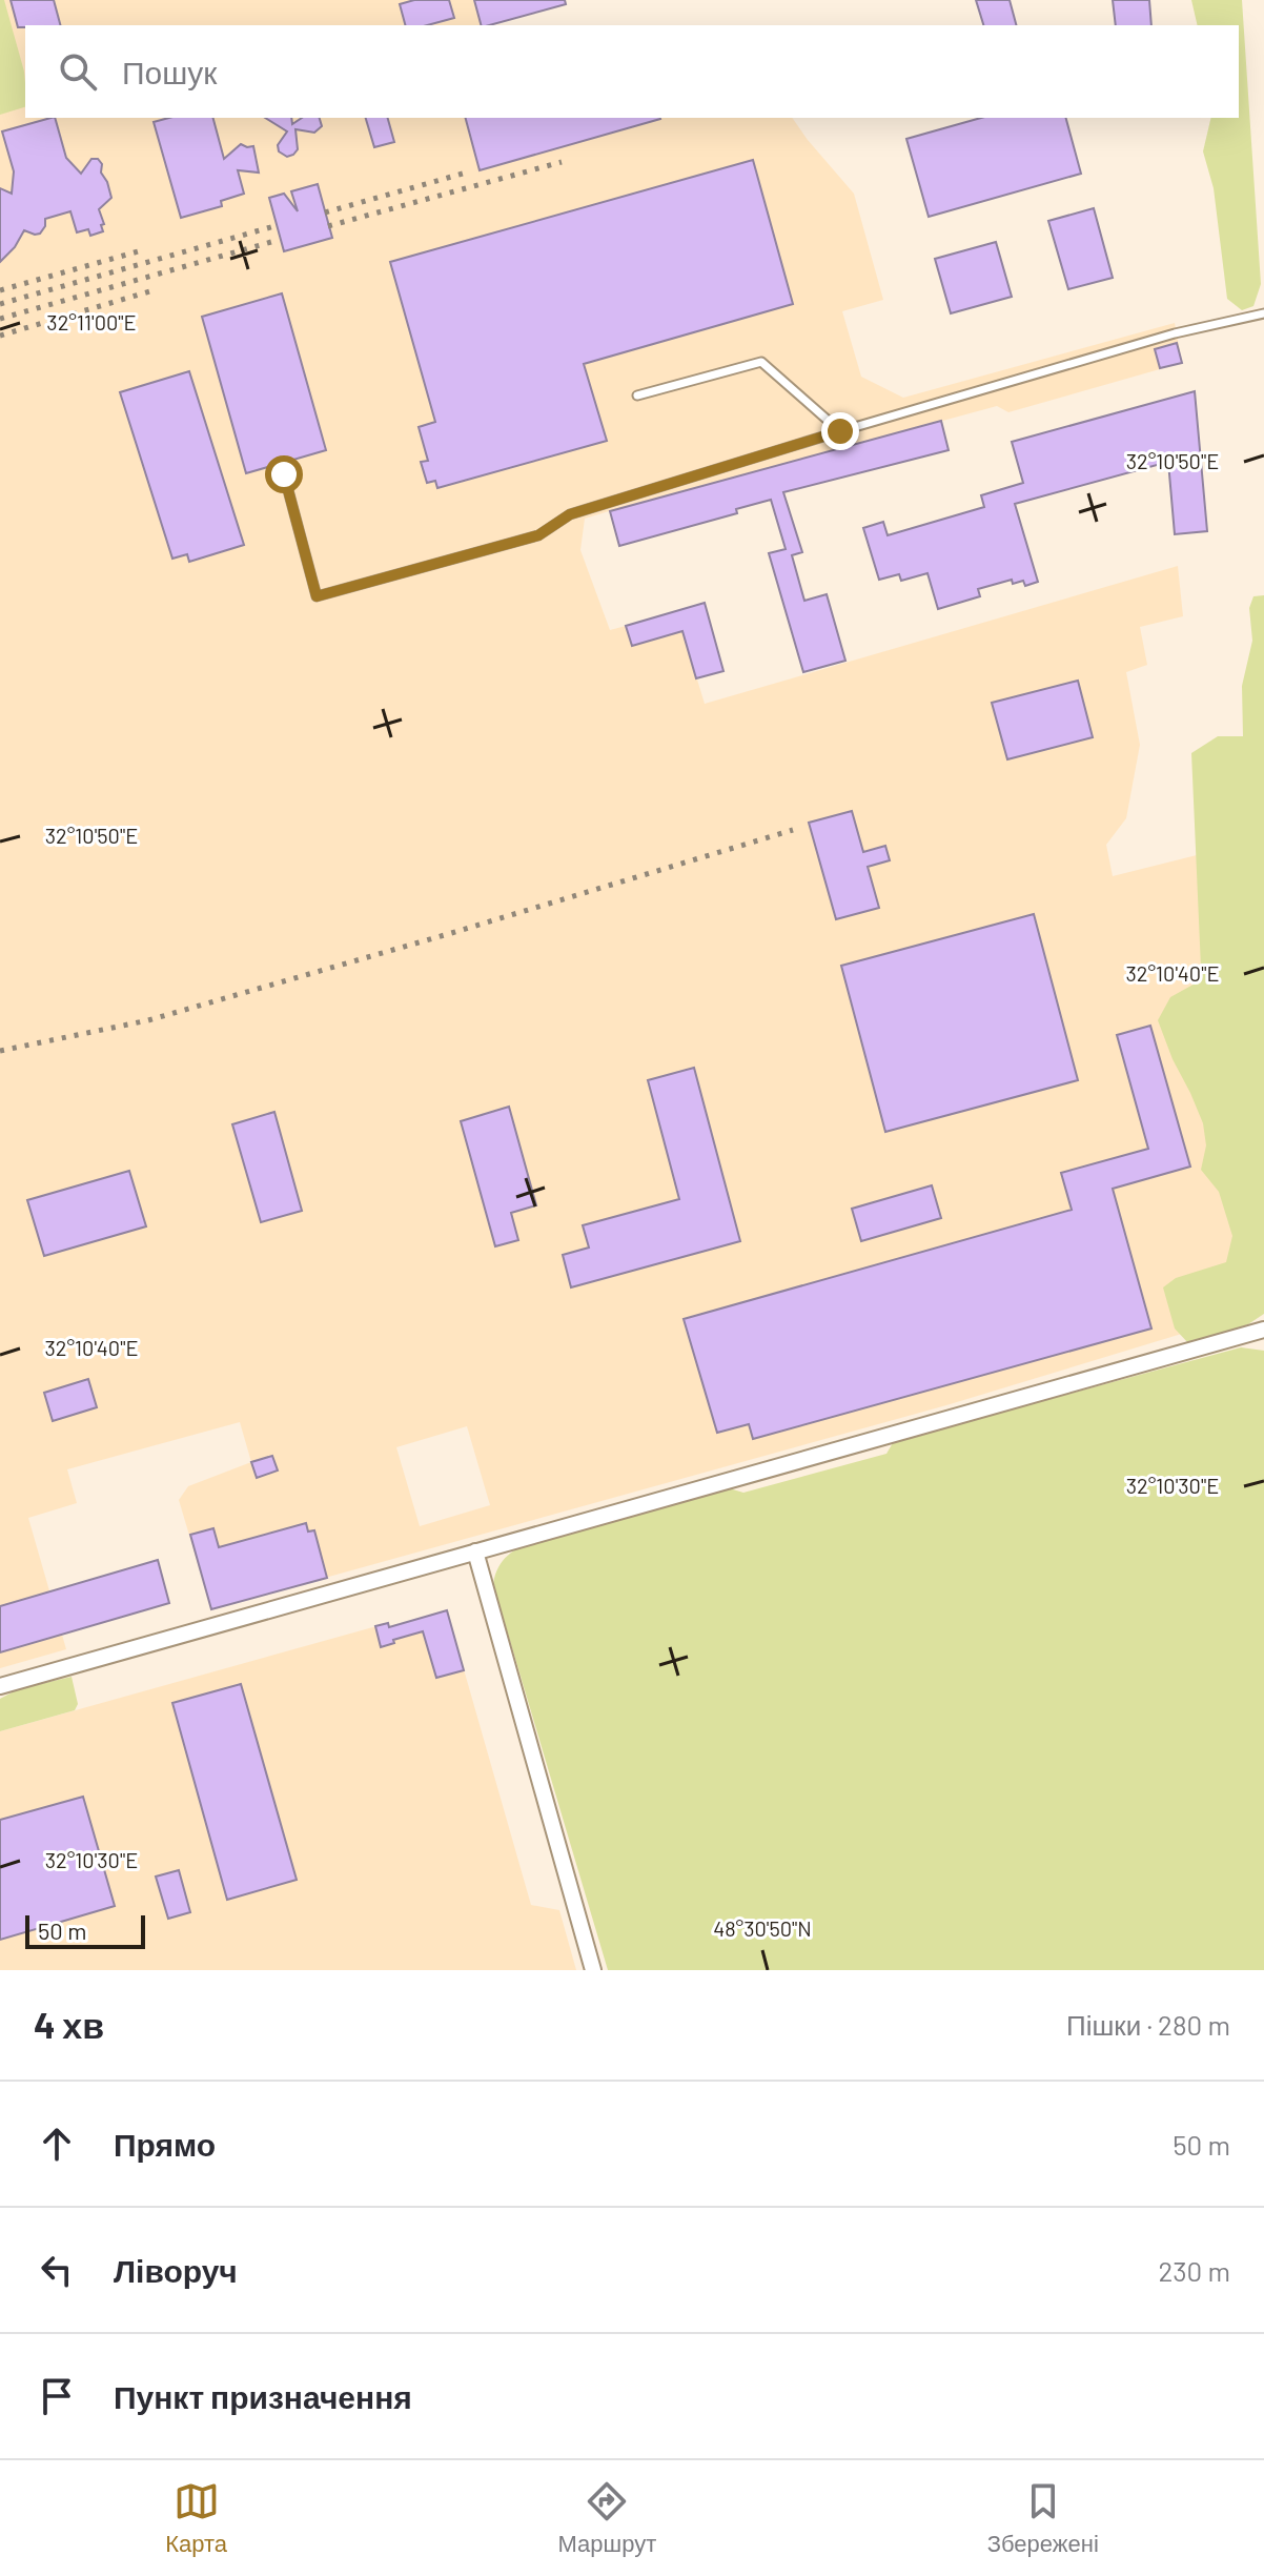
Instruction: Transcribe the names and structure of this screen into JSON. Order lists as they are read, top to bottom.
{
  "scale_bar": "50 m",
  "page": {
    "search": "Пошук",
    "scale": "50 m",
    "heading": ["4 хв", "Пішки · 280 m"],
    "list": [
      ["Прямо", "50 m"],
      ["Ліворуч", "230 m"],
      "Пункт призначення"
    ],
    "nav": ["Карта", "Маршрут", "Збережені"]
  },
  "coordinates": [
    "32°11'00\"E",
    "32°10'50\"E",
    "32°10'40\"E",
    "32°10'30\"E",
    "48°30'50\"N"
  ]
}
